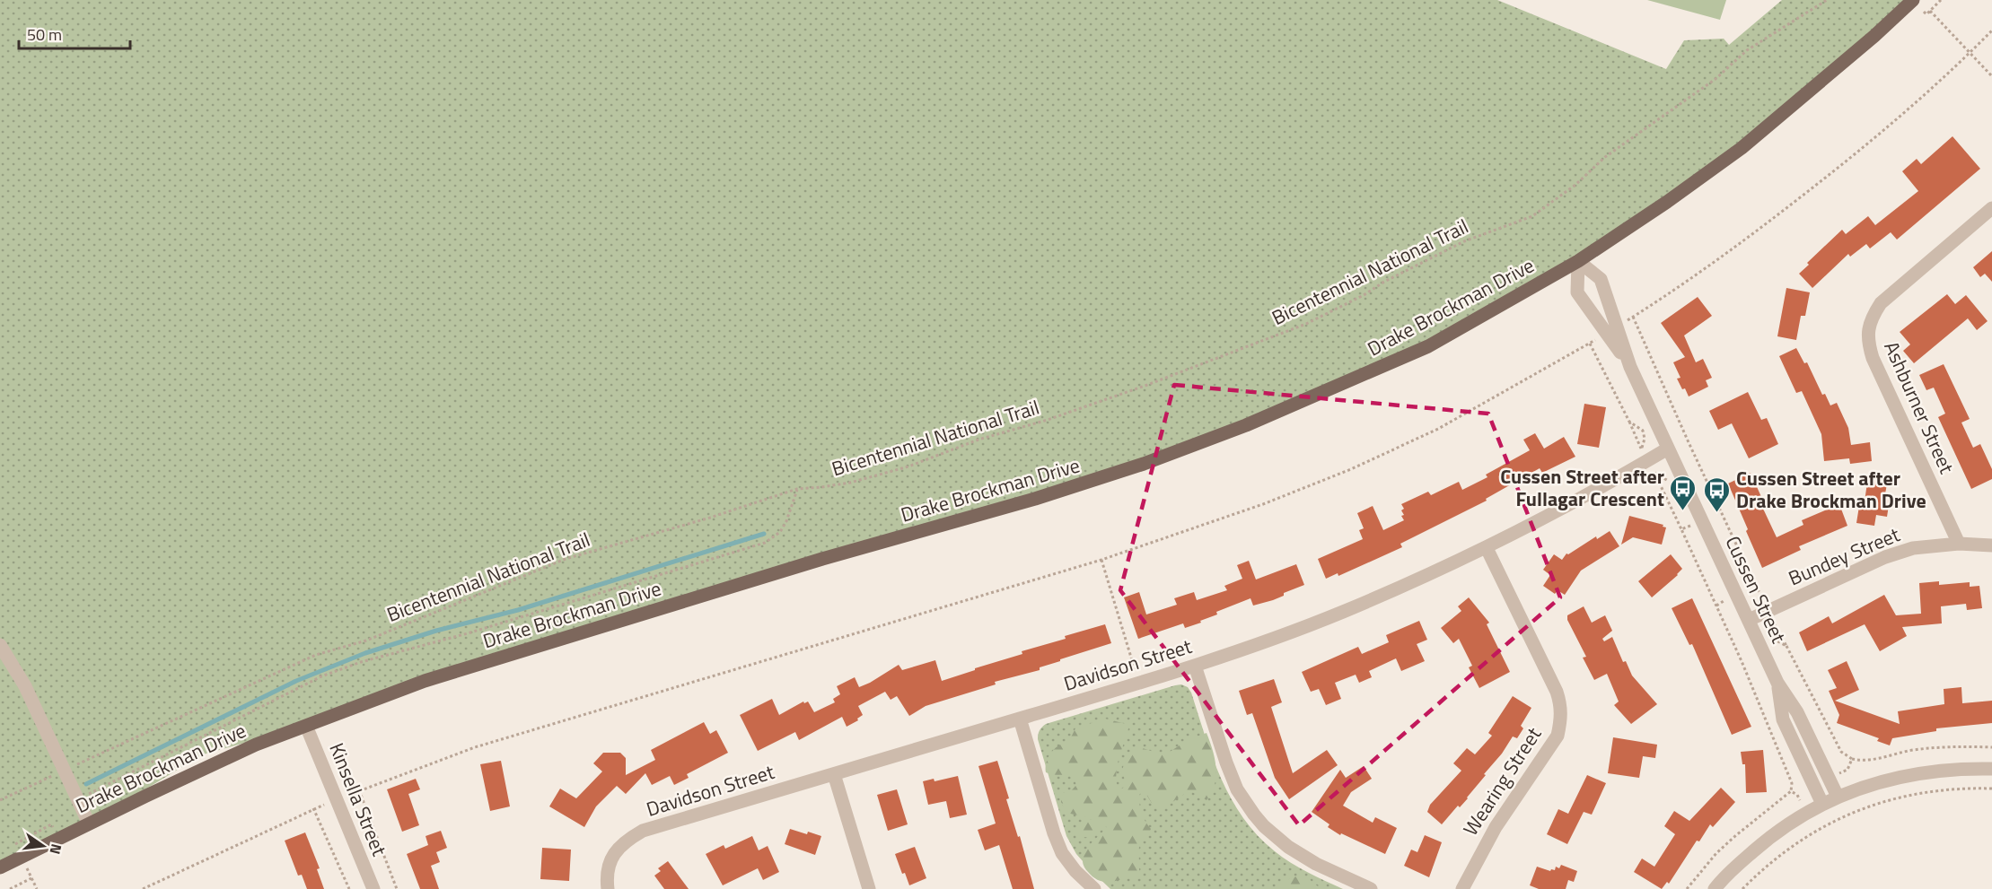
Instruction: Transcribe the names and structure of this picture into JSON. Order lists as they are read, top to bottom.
{
  "streets": {
    "main road": ["Drake Brockman Drive"],
    "street": [
      "Ashburner Street",
      "Bundey Street",
      "Cussen Street",
      "Davidson Street",
      "Wearing Street",
      "Kinsella Street"
    ],
    "path": ["Bicentennial National Trail"]
  },
  "crossings": [
    ["Drake Brockman Drive", "Cussen Street"],
    ["Drake Brockman Drive", "Kinsella Street"],
    ["Ashburner Street", "Bundey Street"],
    ["Bundey Street", "Cussen Street"],
    ["Cussen Street", "Davidson Street"],
    ["Davidson Street", "Wearing Street"]
  ],
  "places": {
    "bus stop": ["Cussen Street after Fullagar Crescent", "Cussen Street after Drake Brockman Drive"]
  },
  "scale_bar": "50 m",
  "north": "right"
}
